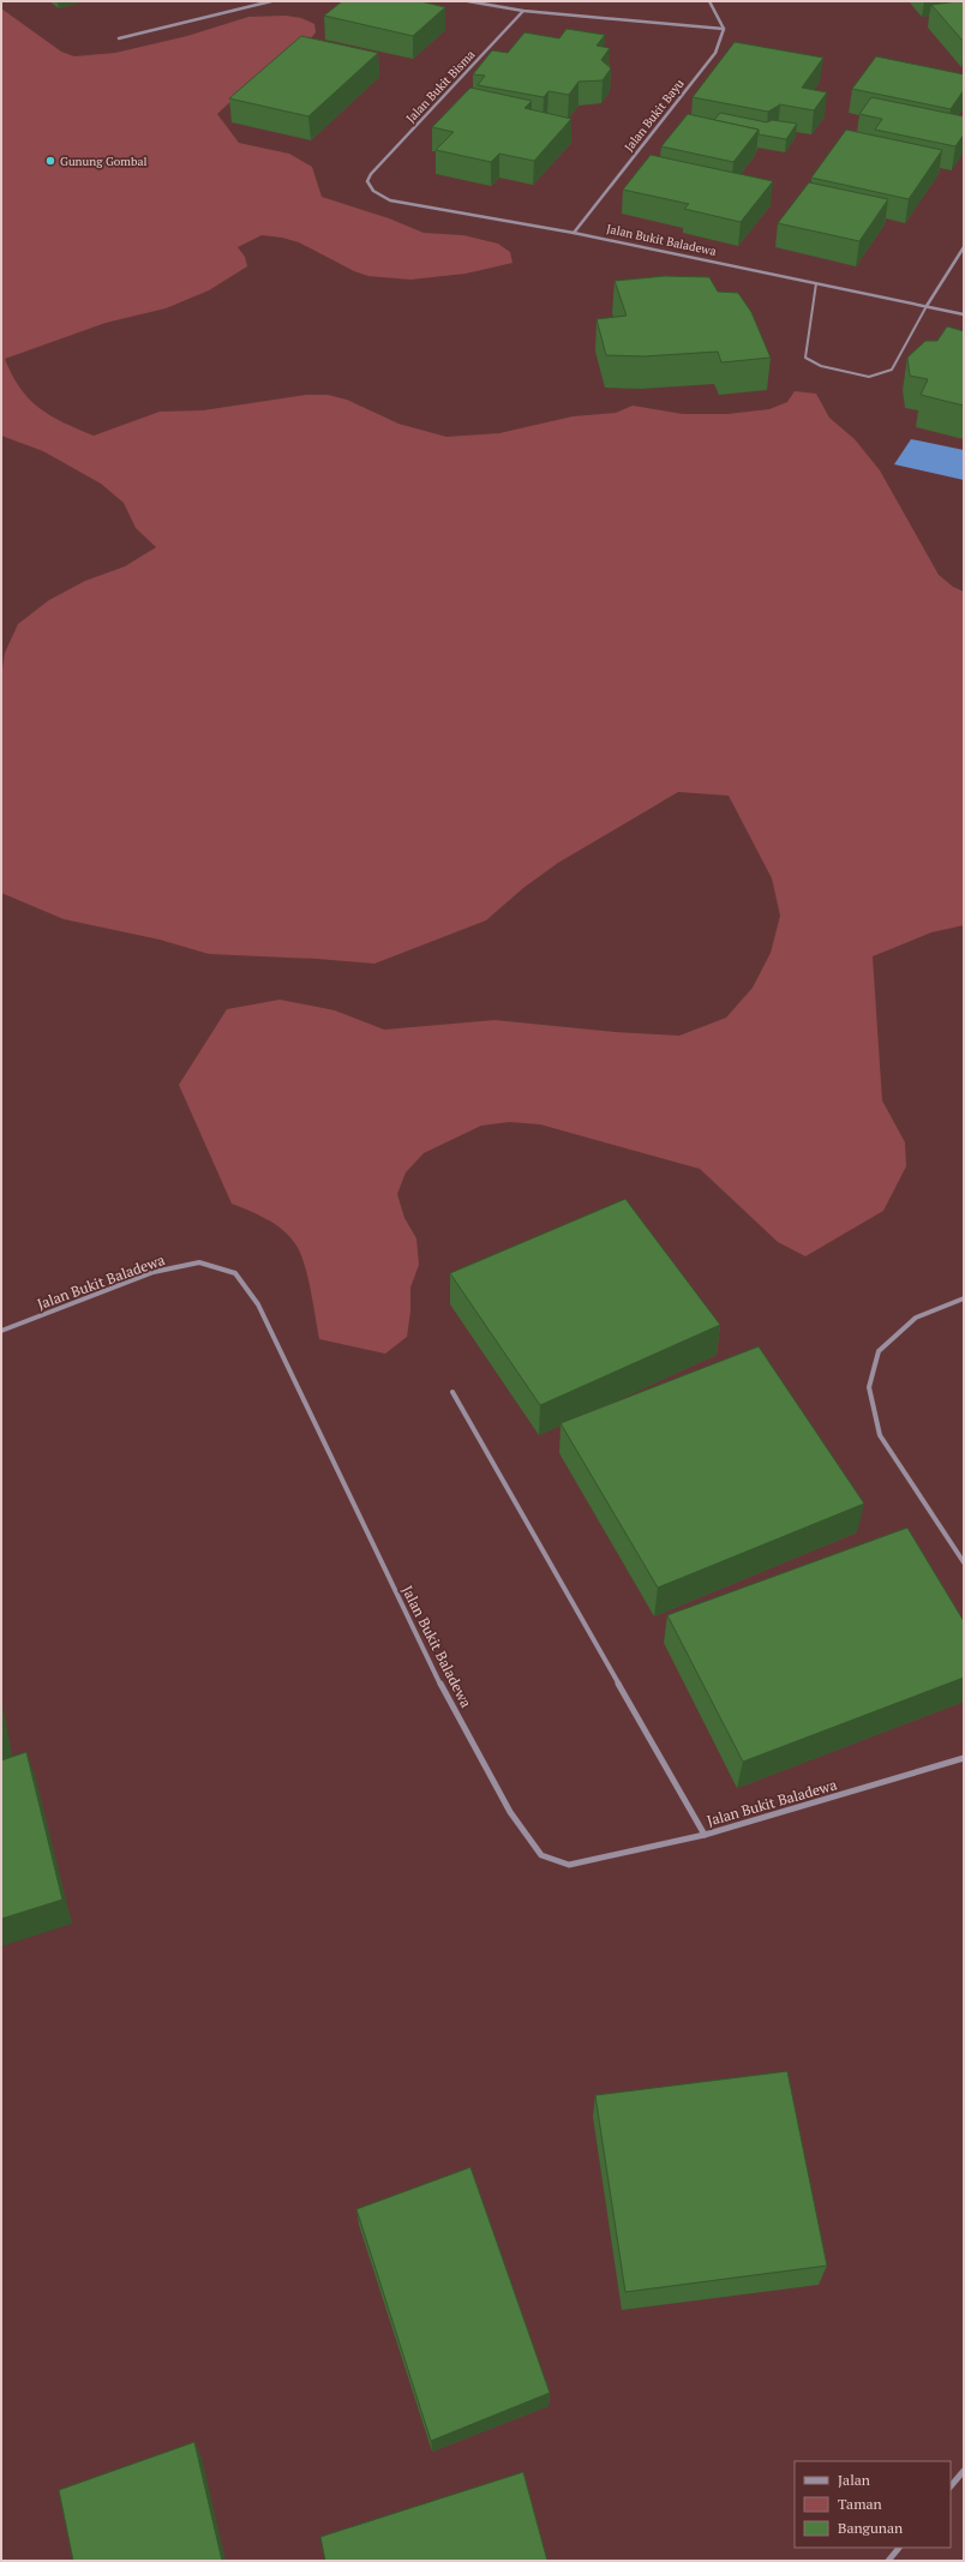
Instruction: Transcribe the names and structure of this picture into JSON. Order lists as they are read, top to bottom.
{
  "streets": {
    "street": ["Jalan Bukit Bisma", "Jalan Bukit Bayu", "Jalan Bukit Baladewa"]
  },
  "crossings": [
    ["Jalan Bukit Bisma", "Jalan Bukit Baladewa"],
    ["Jalan Bukit Bayu", "Jalan Bukit Baladewa"]
  ],
  "places": ["Gunung Gombal"],
  "legend": ["Jalan", "Taman", "Bangunan"]
}
